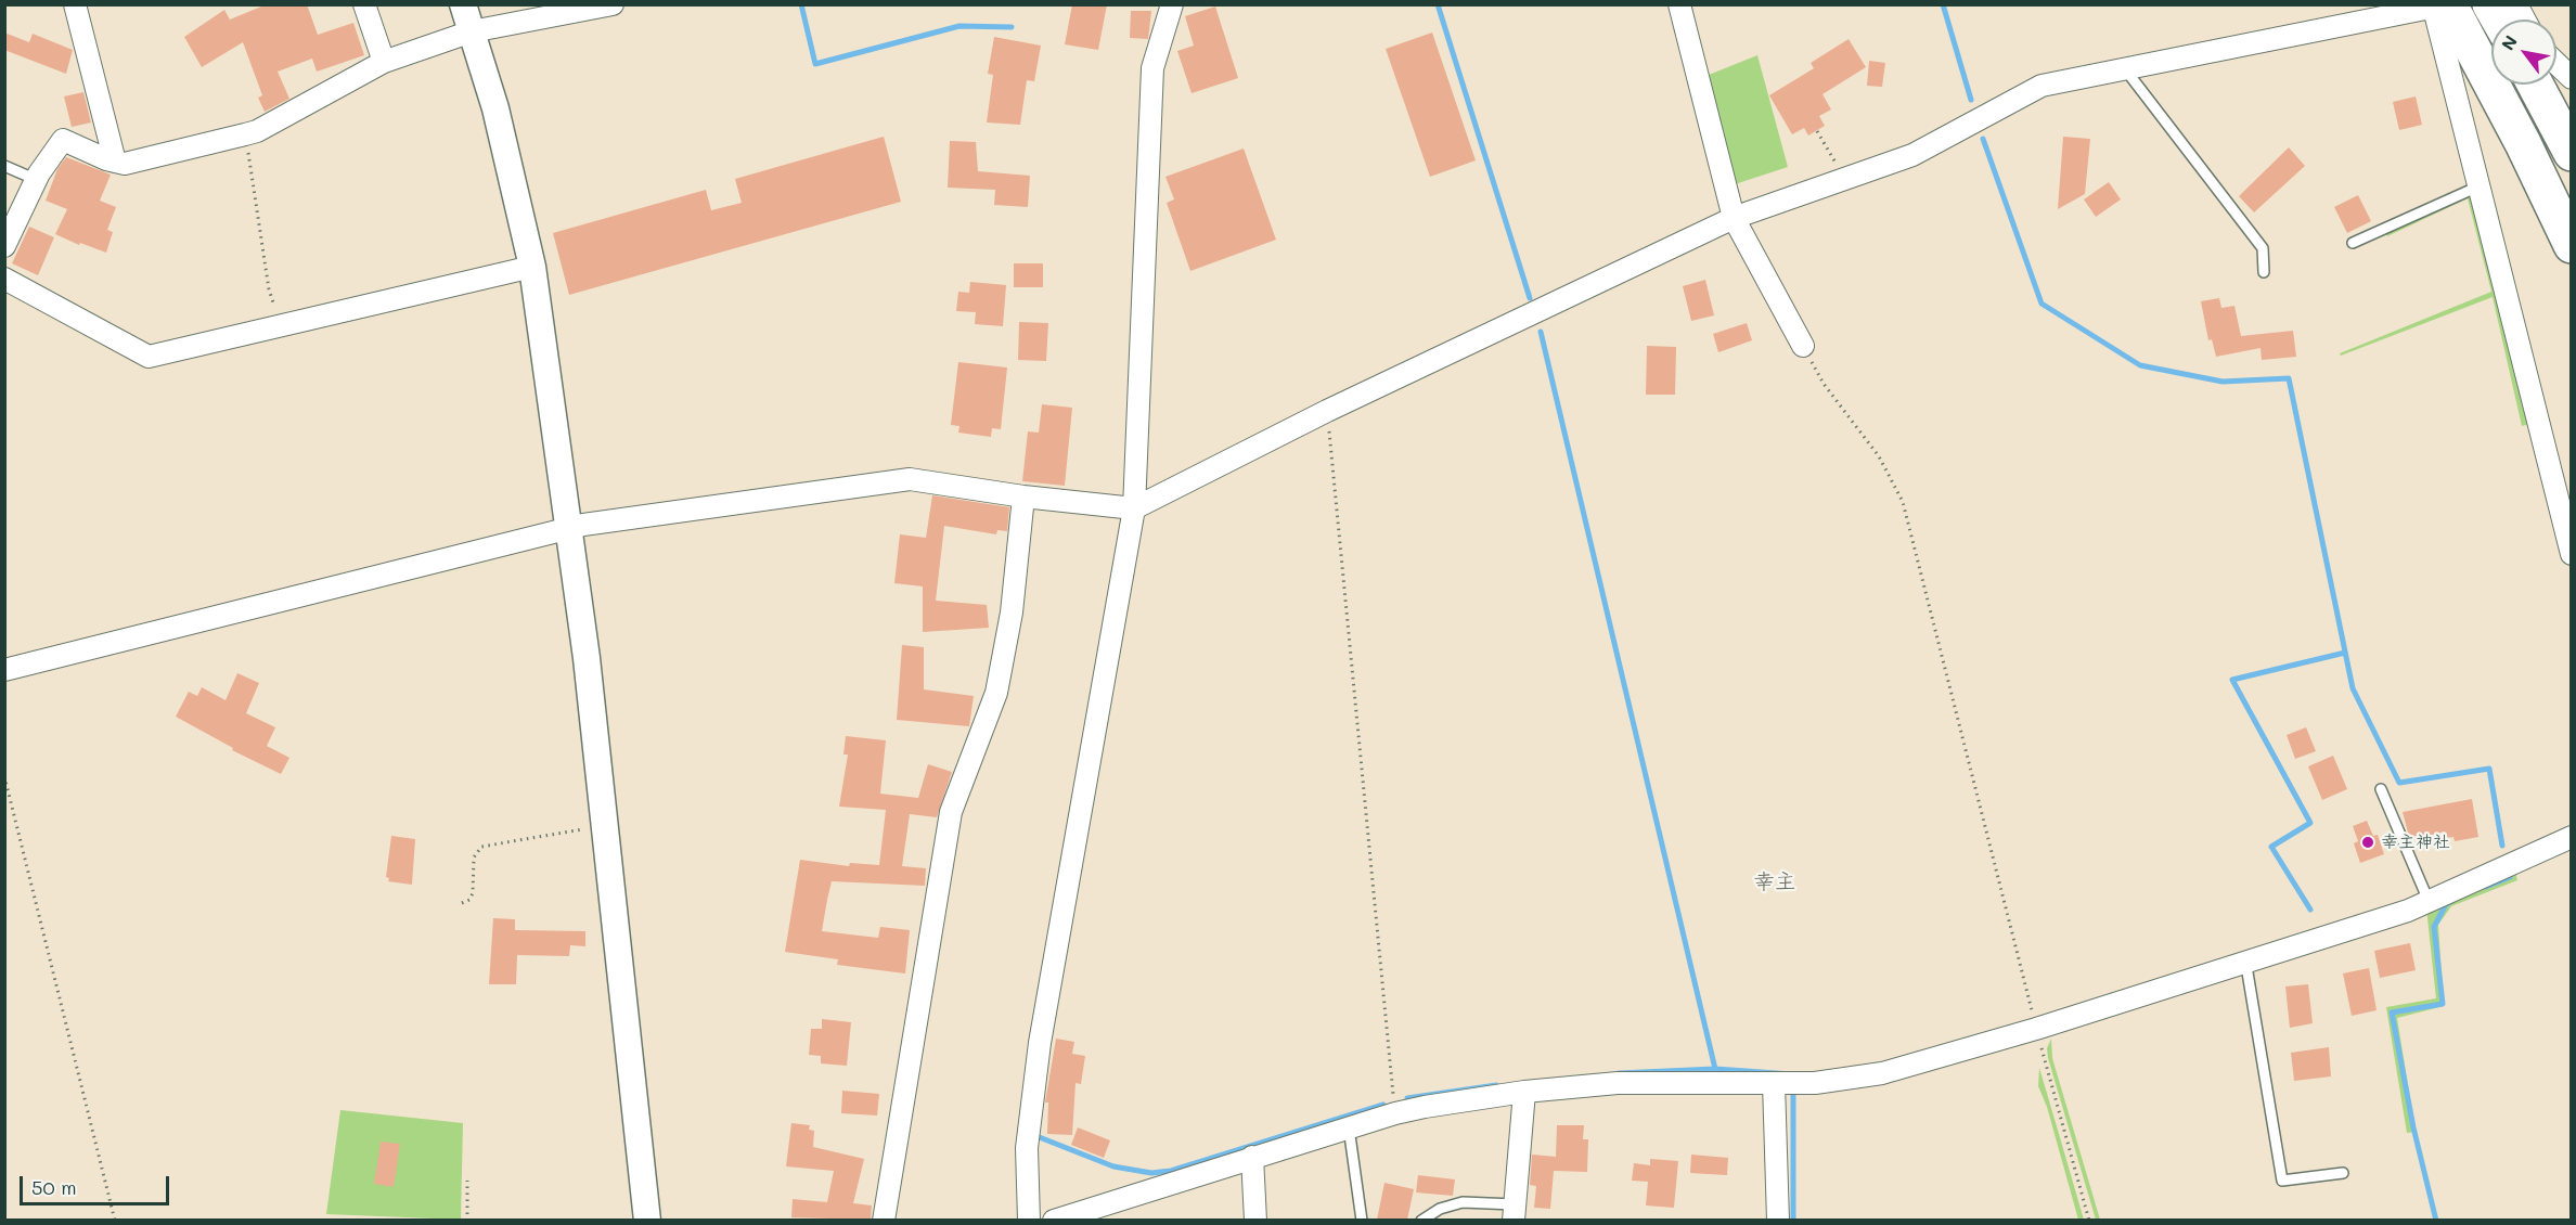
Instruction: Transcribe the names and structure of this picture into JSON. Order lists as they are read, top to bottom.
{
  "districts": ["幸主"],
  "places": ["幸主神社"],
  "scale_bar": "50 m",
  "north": "top left"
}
